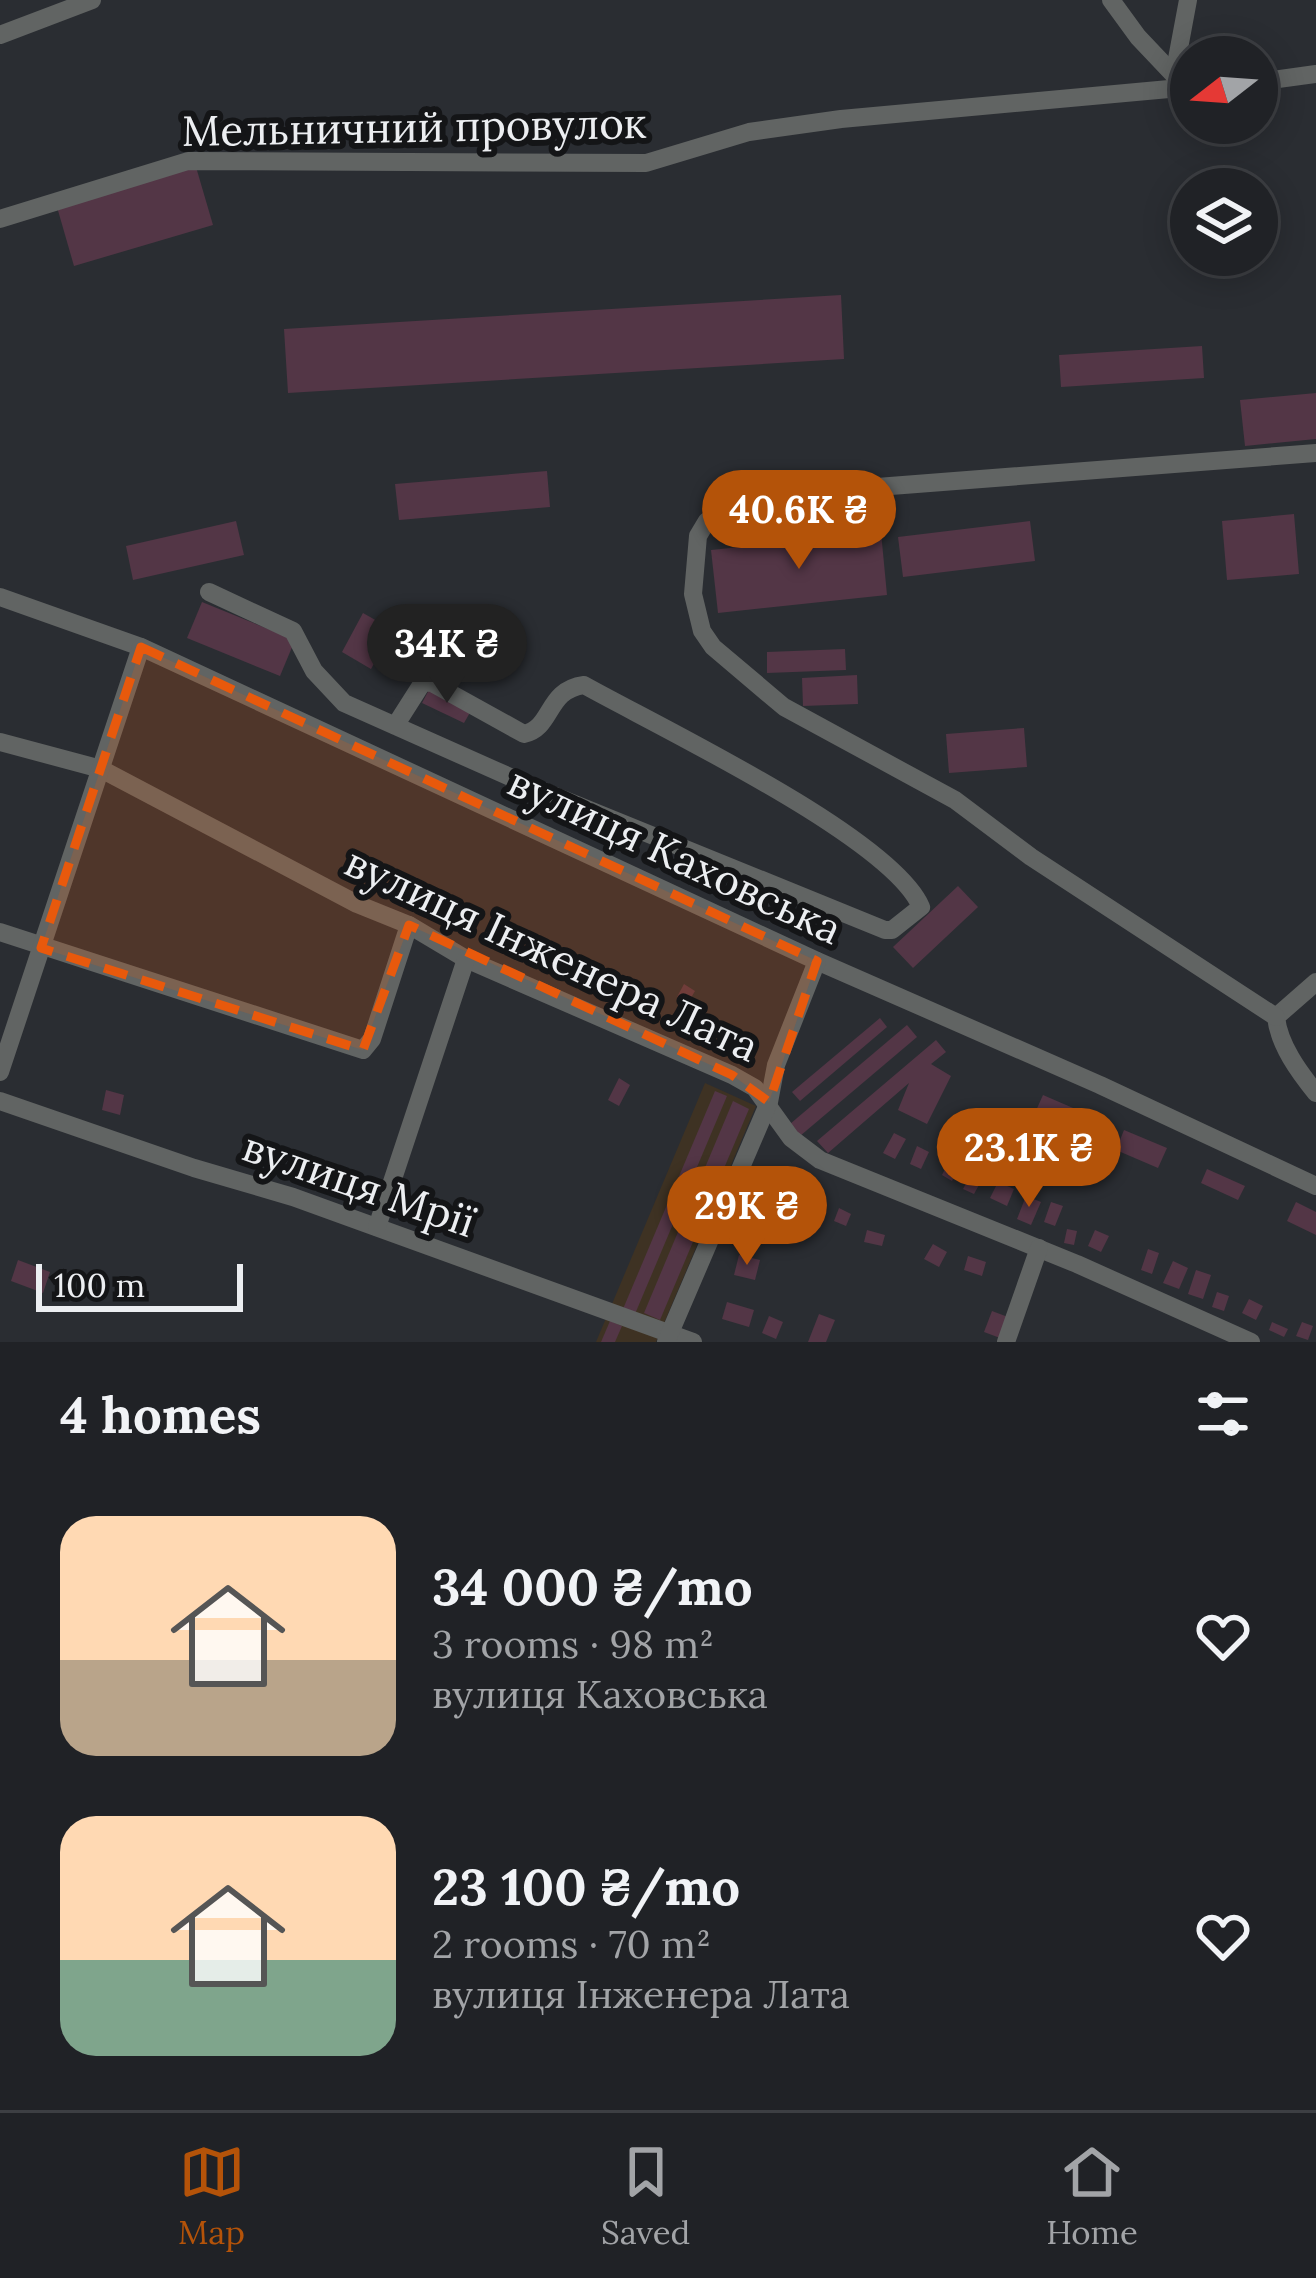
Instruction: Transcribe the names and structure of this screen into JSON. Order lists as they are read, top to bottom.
{
  "streets": {
    "street": [
      "Мельничний провулок",
      "вулиця Каховська",
      "вулиця Інженера Лата",
      "вулиця Мрії"
    ]
  },
  "scale_bar": "100 m",
  "north": "left",
  "page": {
    "price": [
      "40.6K ₴",
      "34K ₴",
      "23.1K ₴",
      "29K ₴"
    ],
    "scale": "100 m",
    "heading": "4 homes",
    "list": [
      {
        "name": "34 000 ₴/mo",
        "note": "3 rooms · 98 m² · вулиця Каховська"
      },
      {
        "name": "23 100 ₴/mo",
        "note": "2 rooms · 70 m² · вулиця Інженера Лата"
      }
    ],
    "tabs": ["Map", "Saved", "Home"]
  }
}
